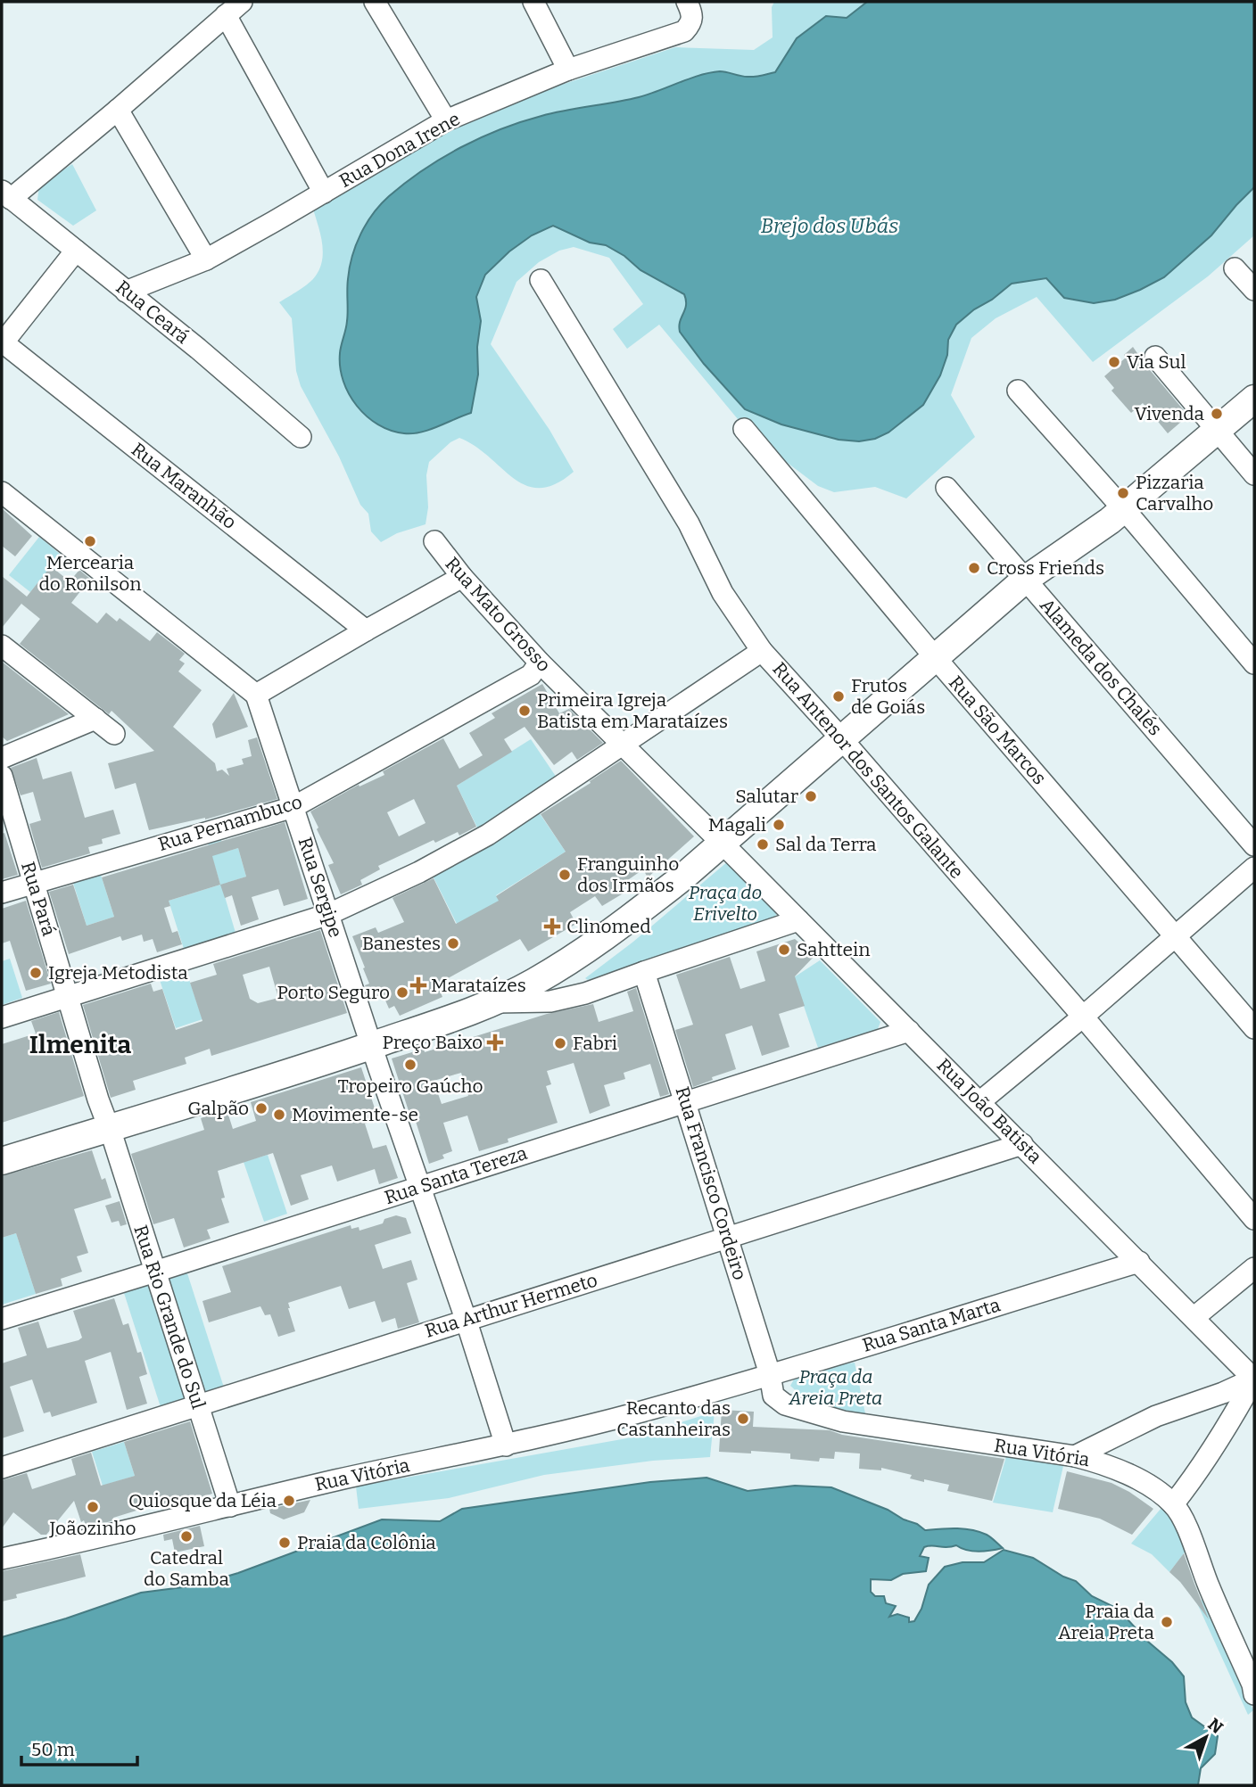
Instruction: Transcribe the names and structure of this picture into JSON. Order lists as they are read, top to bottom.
{
  "streets": {
    "street": [
      "Rua Dona Irene",
      "Rua Ceará",
      "Rua Maranhão",
      "Rua Mato Grosso",
      "Alameda dos Chalés",
      "Rua São Marcos",
      "Rua Antenor dos Santos Galante",
      "Rua Pernambuco",
      "Rua Sergipe",
      "Rua Pará",
      "Rua João Batista",
      "Rua Santa Tereza",
      "Rua Francisco Cordeiro",
      "Rua Arthur Hermeto",
      "Rua Rio Grande do Sul",
      "Rua Santa Marta",
      "Rua Vitória"
    ]
  },
  "crossings": [
    ["Rua Dona Irene", "Rua Ceará"],
    ["Rua Mato Grosso", "Rua Pernambuco"],
    ["Rua Mato Grosso", "Rua João Batista"],
    ["Rua Pernambuco", "Rua Sergipe"],
    ["Rua Pernambuco", "Rua Pará"],
    ["Rua Sergipe", "Rua Santa Tereza"],
    ["Rua Sergipe", "Rua Arthur Hermeto"],
    ["Rua Sergipe", "Rua Vitória"],
    ["Rua Pará", "Rua Rio Grande do Sul"],
    ["Rua João Batista", "Rua Santa Tereza"],
    ["Rua João Batista", "Rua Arthur Hermeto"],
    ["Rua João Batista", "Rua Santa Marta"],
    ["Rua Santa Tereza", "Rua Francisco Cordeiro"],
    ["Rua Santa Tereza", "Rua Rio Grande do Sul"],
    ["Rua Francisco Cordeiro", "Rua Arthur Hermeto"],
    ["Rua Francisco Cordeiro", "Rua Santa Marta"],
    ["Rua Francisco Cordeiro", "Rua Vitória"],
    ["Rua Arthur Hermeto", "Rua Rio Grande do Sul"],
    ["Rua Rio Grande do Sul", "Rua Vitória"],
    ["Rua Santa Marta", "Rua Vitória"]
  ],
  "districts": ["Ilmenita"],
  "water": ["Brejo dos Ubás"],
  "parks": ["Praça do Erivelto", "Praça da Areia Preta"],
  "places": {
    "other": [
      "Via Sul",
      "Vivenda",
      "Pizzaria Carvalho",
      "Mercearia do Ronilson",
      "Cross Friends",
      "Frutos de Goiás",
      "Primeira Igreja Batista em Marataízes",
      "Salutar",
      "Magali",
      "Sal da Terra",
      "Franguinho dos Irmãos",
      "Banestes",
      "Sahttein",
      "Igreja Metodista",
      "Porto Seguro",
      "Fabri",
      "Tropeiro Gaúcho",
      "Galpão",
      "Movimente-se",
      "Recanto das Castanheiras",
      "Quiosque da Léia",
      "Joãozinho",
      "Catedral do Samba",
      "Praia da Colônia",
      "Praia da Areia Preta"
    ],
    "health": ["Clinomed", "Marataízes", "Preço Baixo"]
  },
  "scale_bar": "50 m",
  "north": "top right"
}
